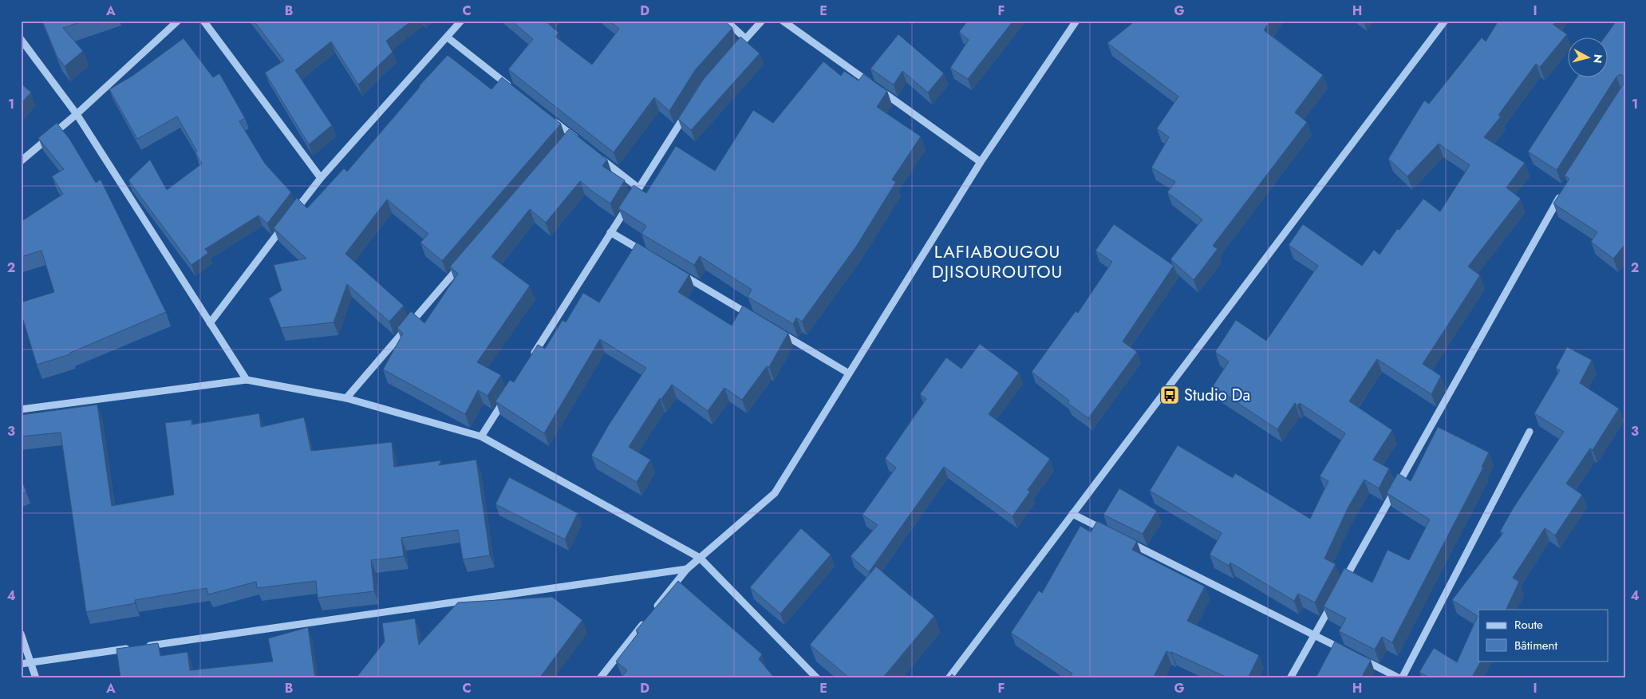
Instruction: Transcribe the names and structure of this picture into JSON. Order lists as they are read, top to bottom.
{
  "districts": ["LAFIABOUGOU DJISOUROUTOU"],
  "places": {
    "bus stop": ["Studio Da"]
  },
  "legend": ["Route", "Bâtiment"],
  "north": "right",
  "grid": {
    "columns": [
      "A",
      "B",
      "C",
      "D",
      "E",
      "F",
      "G",
      "H",
      "I"
    ],
    "rows": [
      "1",
      "2",
      "3",
      "4"
    ]
  }
}
